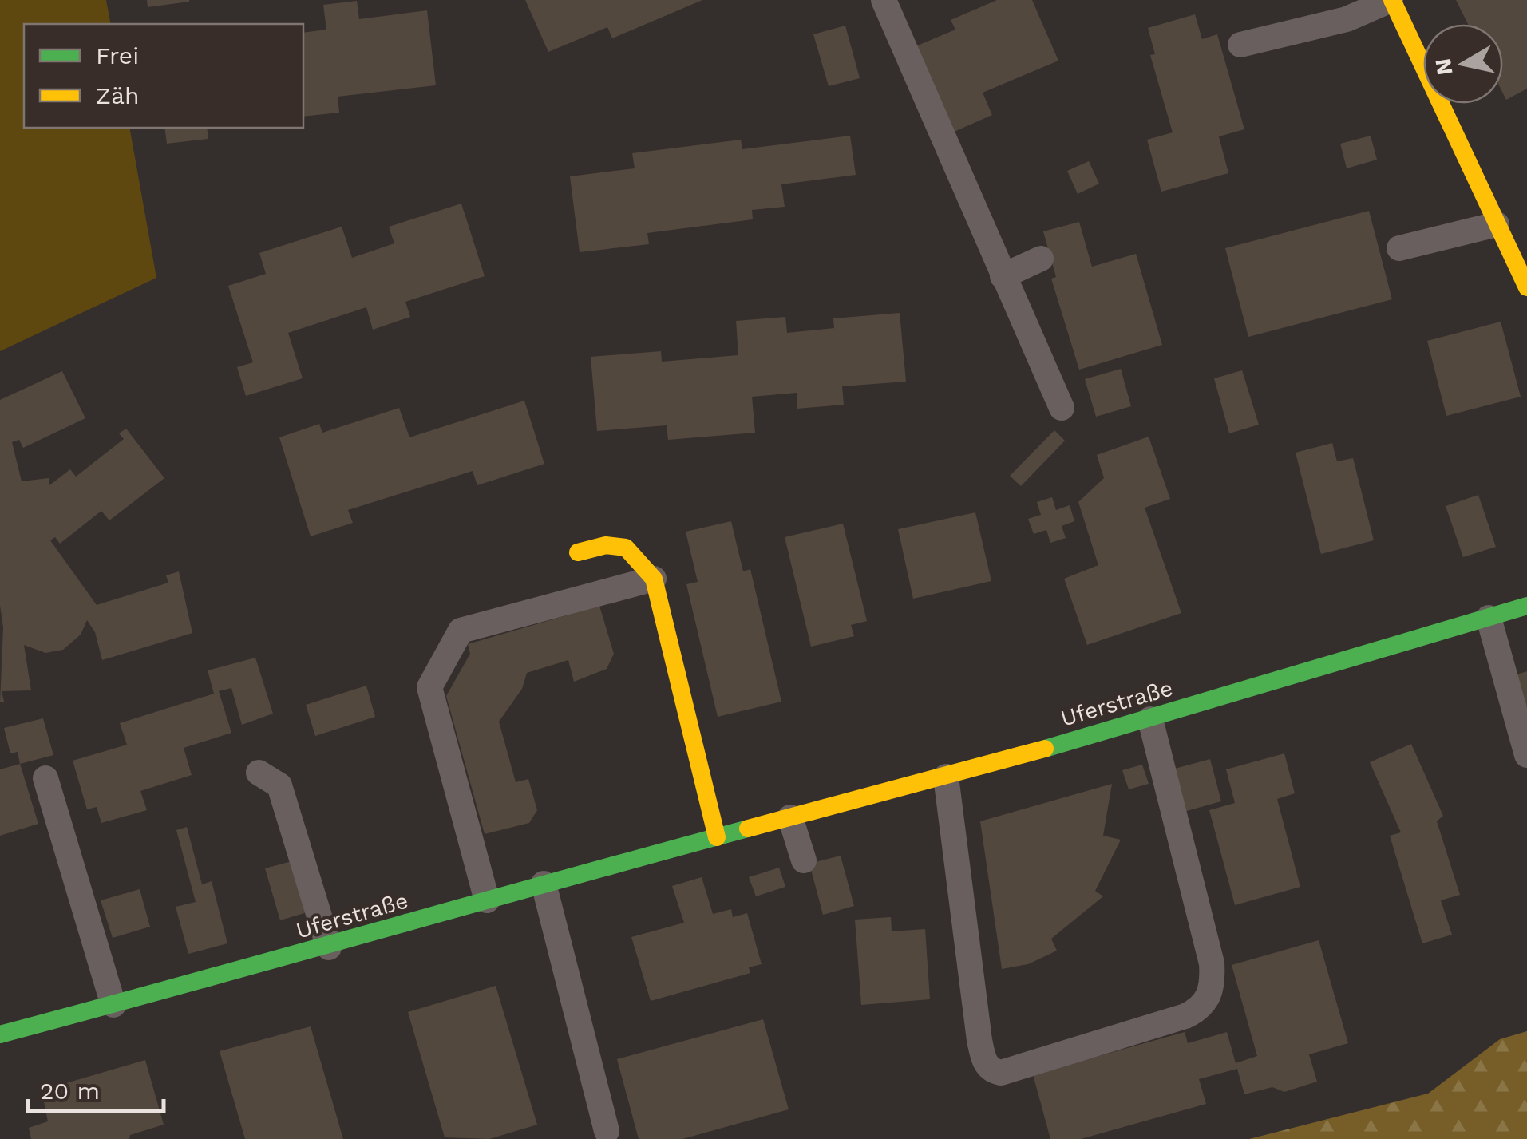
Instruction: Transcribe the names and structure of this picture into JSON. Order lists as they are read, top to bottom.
{
  "streets": {
    "street": ["Uferstraße"]
  },
  "legend": ["Frei", "Zäh"],
  "scale_bar": "20 m",
  "north": "left"
}
